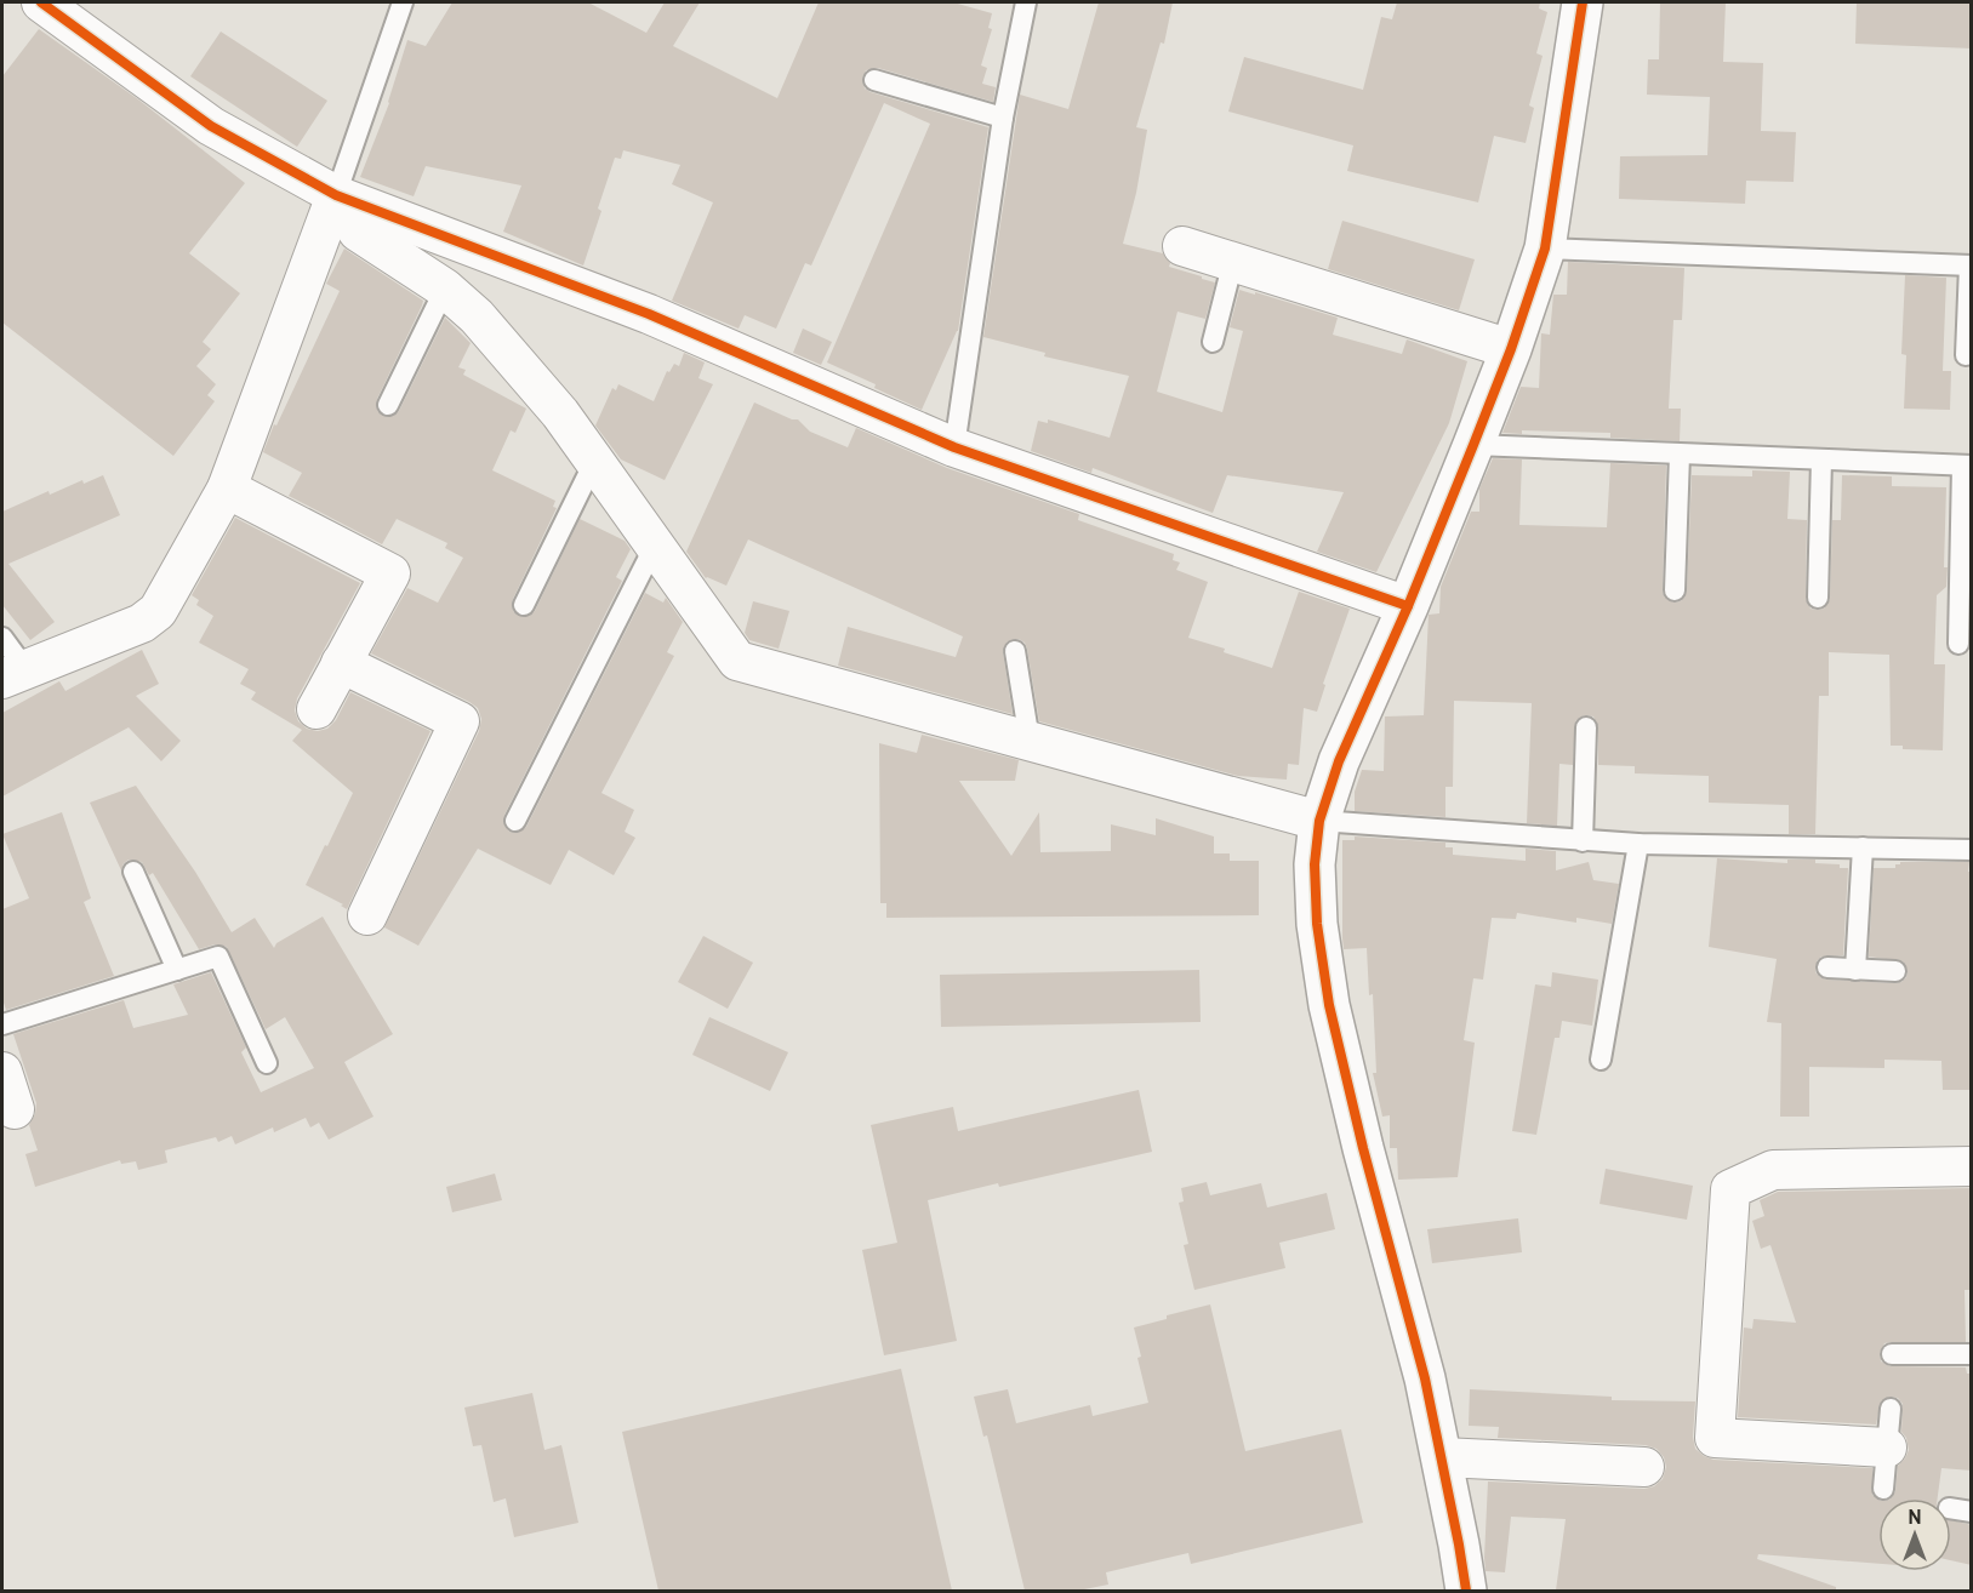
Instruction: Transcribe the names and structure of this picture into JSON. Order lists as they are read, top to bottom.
{
  "north": "top"
}
